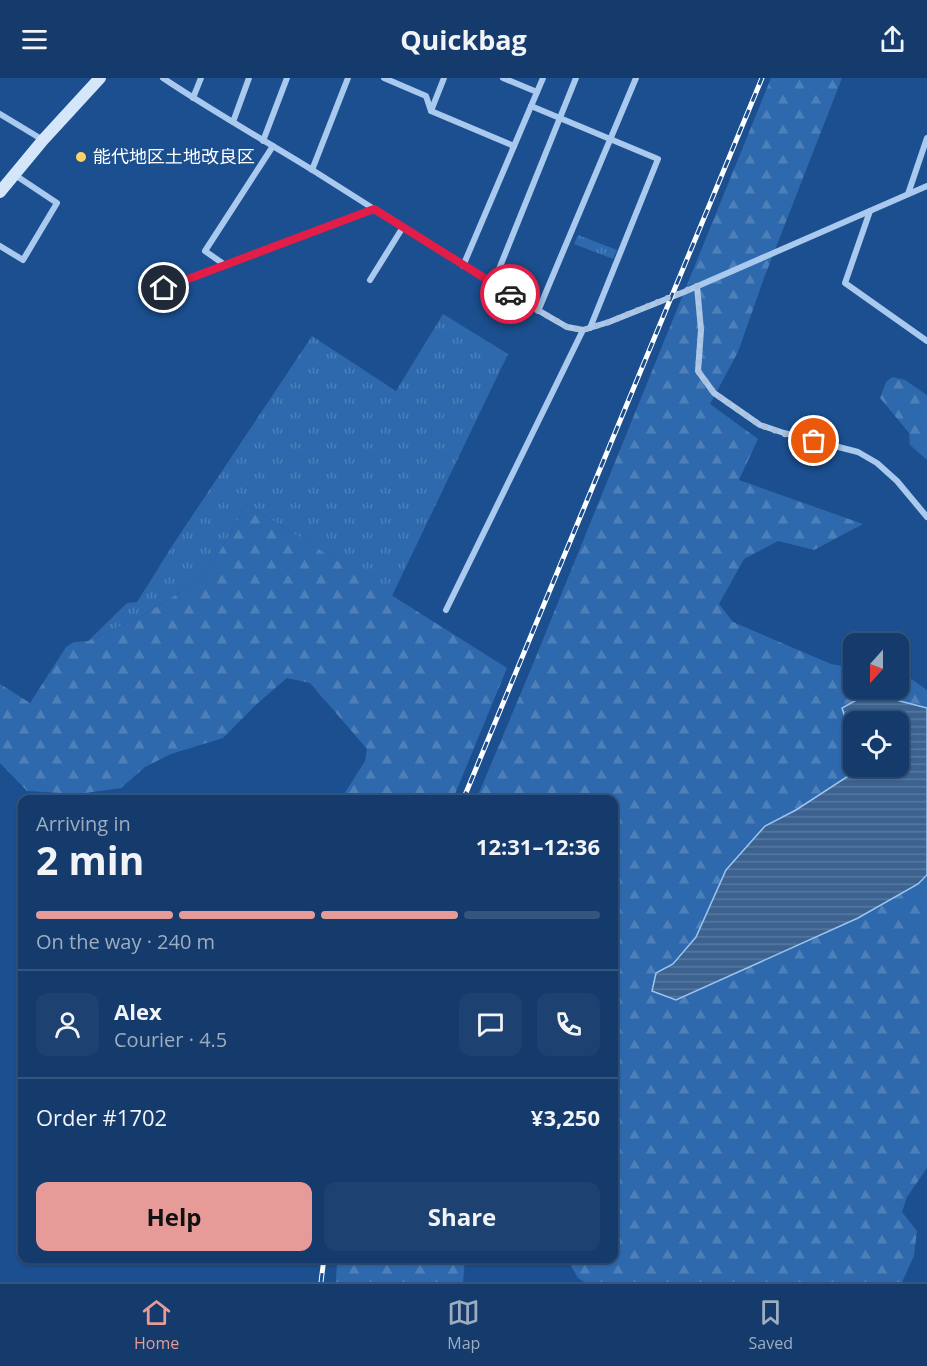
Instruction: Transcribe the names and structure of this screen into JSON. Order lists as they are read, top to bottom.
{
  "places": ["能代地区土地改良区"],
  "north": "bottom",
  "page": {
    "header": "Quickbag",
    "heading": ["2 min", "Arriving in", "12:31–12:36"],
    "panel": [
      "Alex",
      "Courier · 4.5",
      "Order #1702",
      "¥3,250"
    ],
    "bar": "On the way · 240 m",
    "buttons": ["Help", "Share"],
    "tabs": ["Home", "Map", "Saved"]
  }
}
